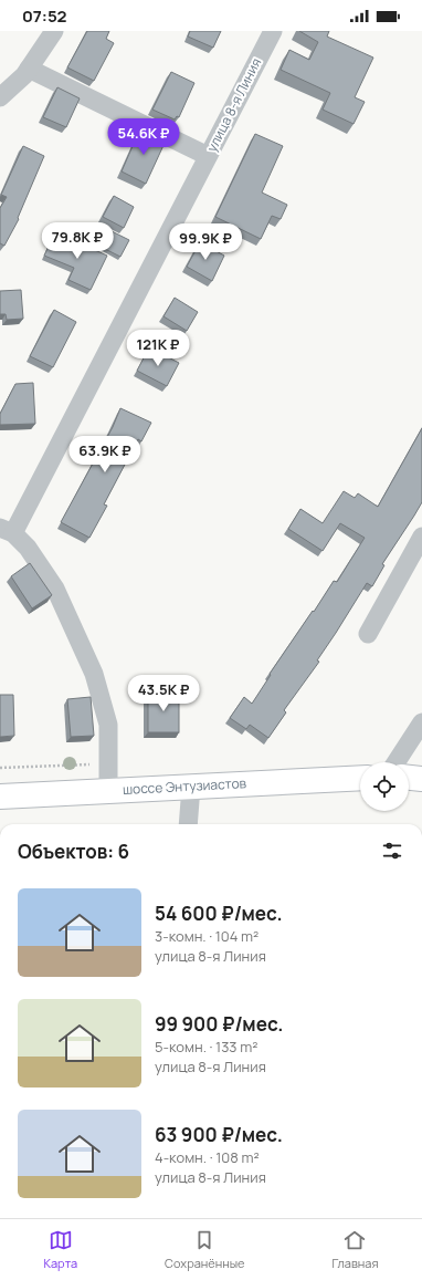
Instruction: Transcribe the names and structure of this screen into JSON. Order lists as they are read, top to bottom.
{
  "streets": {
    "main road": ["шоссе Энтузиастов"],
    "street": ["улица 8-я Линия"]
  },
  "page": {
    "status": "07:52",
    "price": [
      "54.6K ₽",
      "79.8K ₽",
      "99.9K ₽",
      "121K ₽",
      "63.9K ₽",
      "43.5K ₽"
    ],
    "heading": "Объектов: 6",
    "list": [
      {
        "name": "54 600 ₽/мес.",
        "note": "3-комн. · 104 m² · улица 8-я Линия"
      },
      {
        "name": "99 900 ₽/мес.",
        "note": "5-комн. · 133 m² · улица 8-я Линия"
      },
      {
        "name": "63 900 ₽/мес.",
        "note": "4-комн. · 108 m² · улица 8-я Линия"
      }
    ],
    "tabs": ["Карта", "Сохранённые", "Главная"]
  }
}
